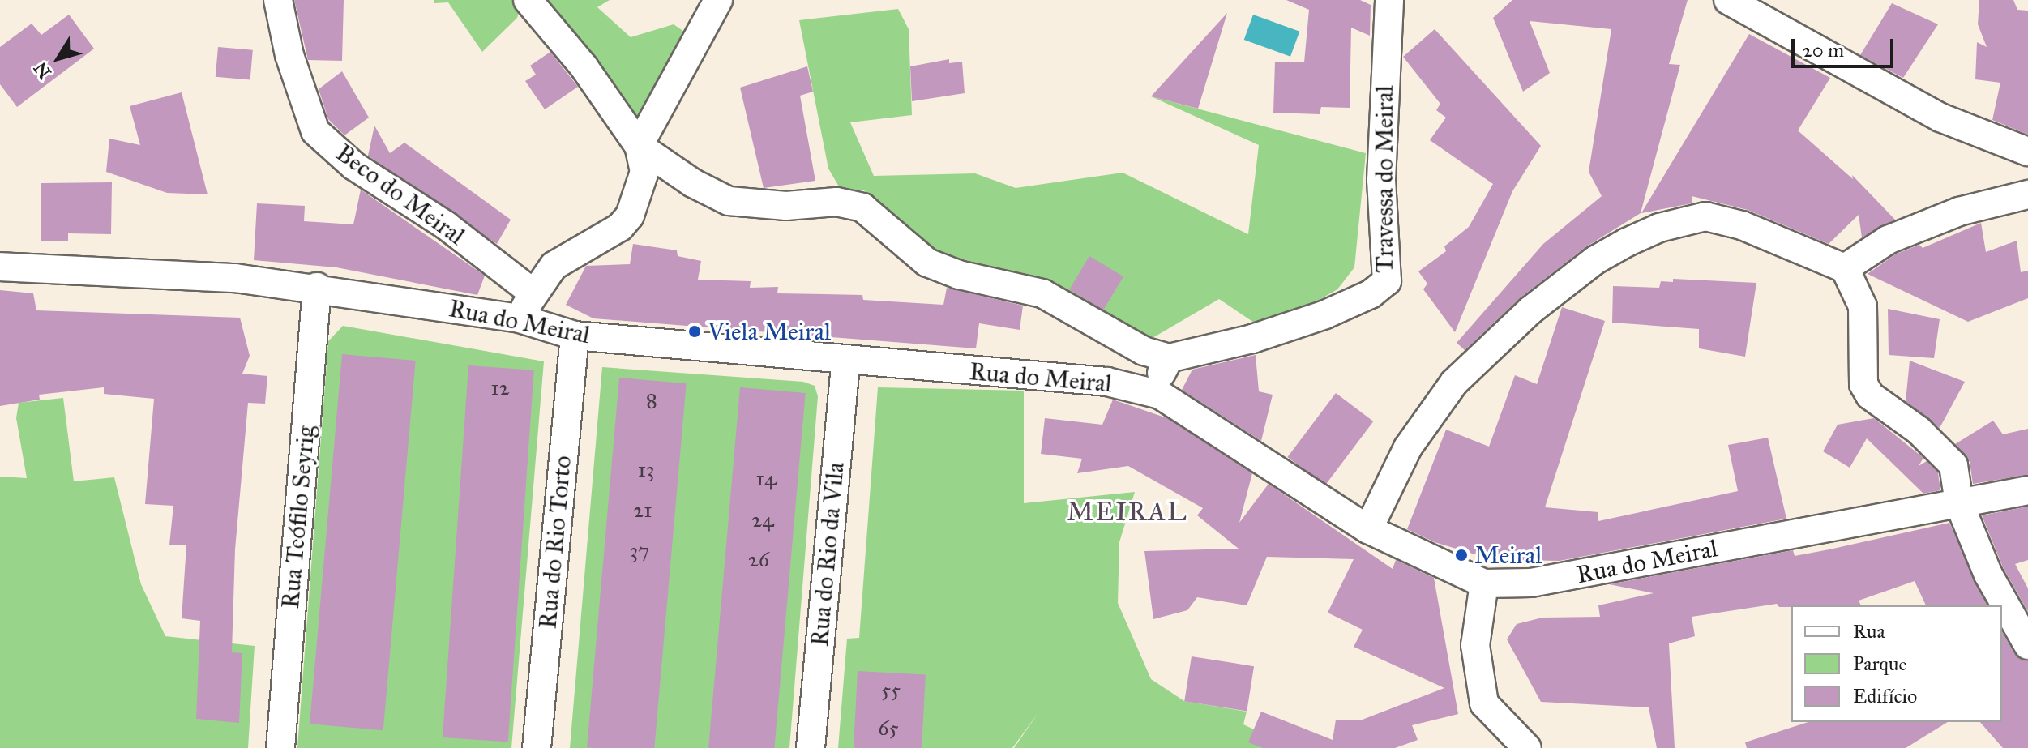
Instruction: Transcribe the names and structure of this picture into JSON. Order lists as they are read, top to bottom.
{
  "streets": {
    "street": [
      "Travessa do Meiral",
      "Beco do Meiral",
      "Rua do Meiral",
      "Rua Teófilo Seyrig",
      "Rua do Rio Torto",
      "Rua do Rio da Vila"
    ]
  },
  "crossings": [
    ["Rua do Meiral", "Rua Teófilo Seyrig"],
    ["Rua do Meiral", "Rua do Rio Torto"],
    ["Rua do Meiral", "Rua do Rio da Vila"]
  ],
  "districts": ["MEIRAL"],
  "places": ["Viela Meiral", "Meiral"],
  "house_numbers": [
    "12",
    "8",
    "13",
    "14",
    "21",
    "24",
    "37",
    "26",
    "55",
    "65"
  ],
  "legend": ["Rua", "Parque", "Edifício"],
  "scale_bar": "20 m",
  "north": "bottom left"
}
